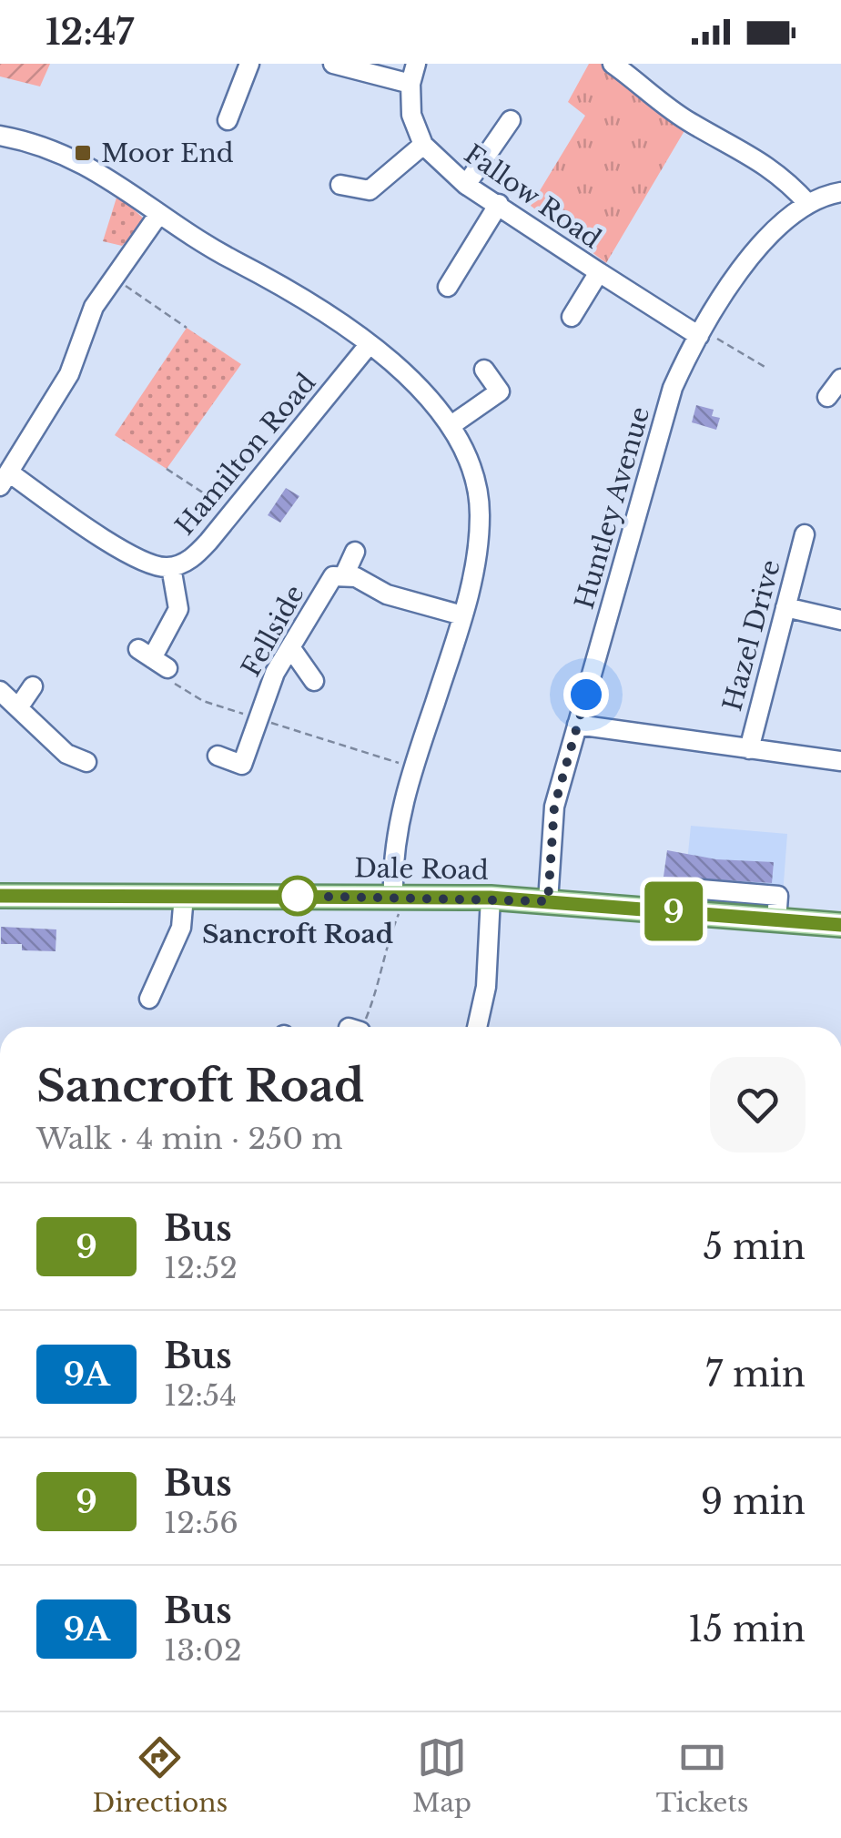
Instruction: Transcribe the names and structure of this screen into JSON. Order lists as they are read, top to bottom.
{
  "streets": {
    "main road": ["Dale Road"],
    "street": [
      "Fallow Road",
      "Hamilton Road",
      "Huntley Avenue",
      "Fellside",
      "Hazel Drive"
    ]
  },
  "crossings": [
    ["Huntley Avenue", "Dale Road"]
  ],
  "places": {
    "transit": ["Moor End"],
    "other": ["Sancroft Road"]
  },
  "lines": ["bus line 9"],
  "page": {
    "status": "12:47",
    "on_map": "9",
    "heading": ["Sancroft Road", "Walk · 4 min · 250 m"],
    "list": [
      {
        "mark": "9",
        "name": "Bus",
        "note": "12:52",
        "value": "5 min"
      },
      {
        "mark": "9A",
        "name": "Bus",
        "note": "12:54",
        "value": "7 min"
      },
      {
        "mark": "9",
        "name": "Bus",
        "note": "12:56",
        "value": "9 min"
      },
      {
        "mark": "9A",
        "name": "Bus",
        "note": "13:02",
        "value": "15 min"
      }
    ],
    "tabs": ["Directions", "Map", "Tickets"]
  }
}
